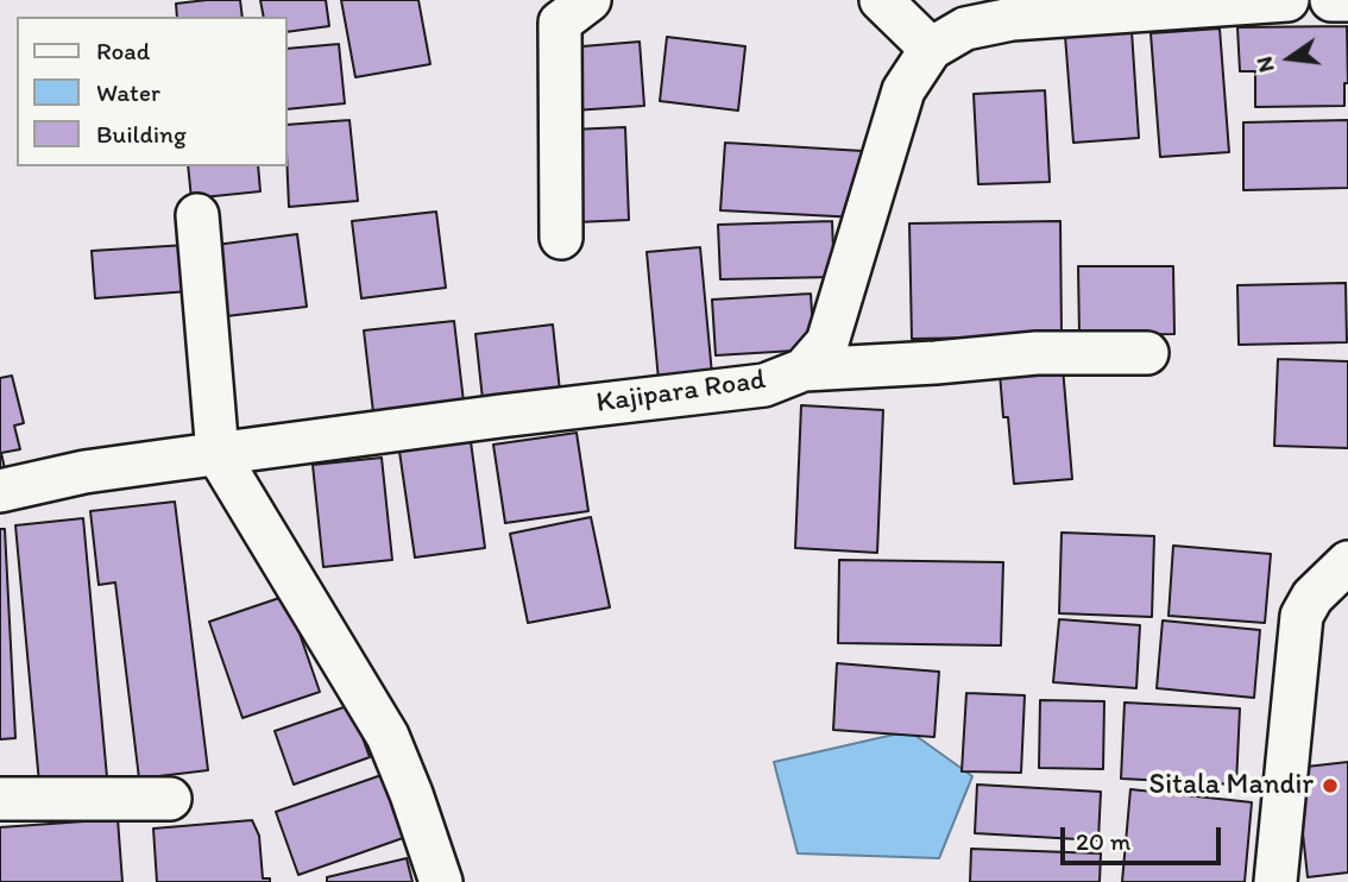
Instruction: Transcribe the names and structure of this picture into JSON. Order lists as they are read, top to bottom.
{
  "streets": {
    "street": ["Kajipara Road"]
  },
  "places": ["Sitala Mandir"],
  "legend": ["Road", "Water", "Building"],
  "scale_bar": "20 m",
  "north": "left"
}
